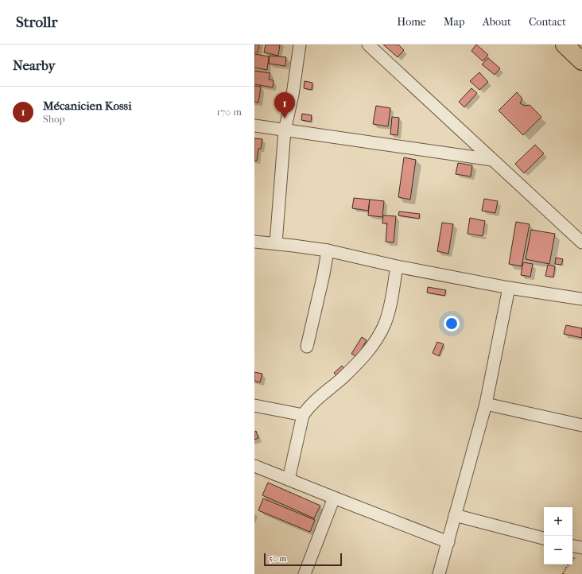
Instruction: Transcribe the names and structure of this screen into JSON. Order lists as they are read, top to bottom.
{
  "scale_bar": "50 m",
  "page": {
    "header": "Strollr",
    "nav": [
      "Home",
      "Map",
      "About",
      "Contact"
    ],
    "heading": "Nearby",
    "list": [
      {
        "mark": "1",
        "name": "Mécanicien Kossi",
        "note": "Shop",
        "value": "170 m"
      }
    ],
    "pins": "1",
    "map_buttons": ["+", "−"],
    "scale": "50 m"
  }
}
